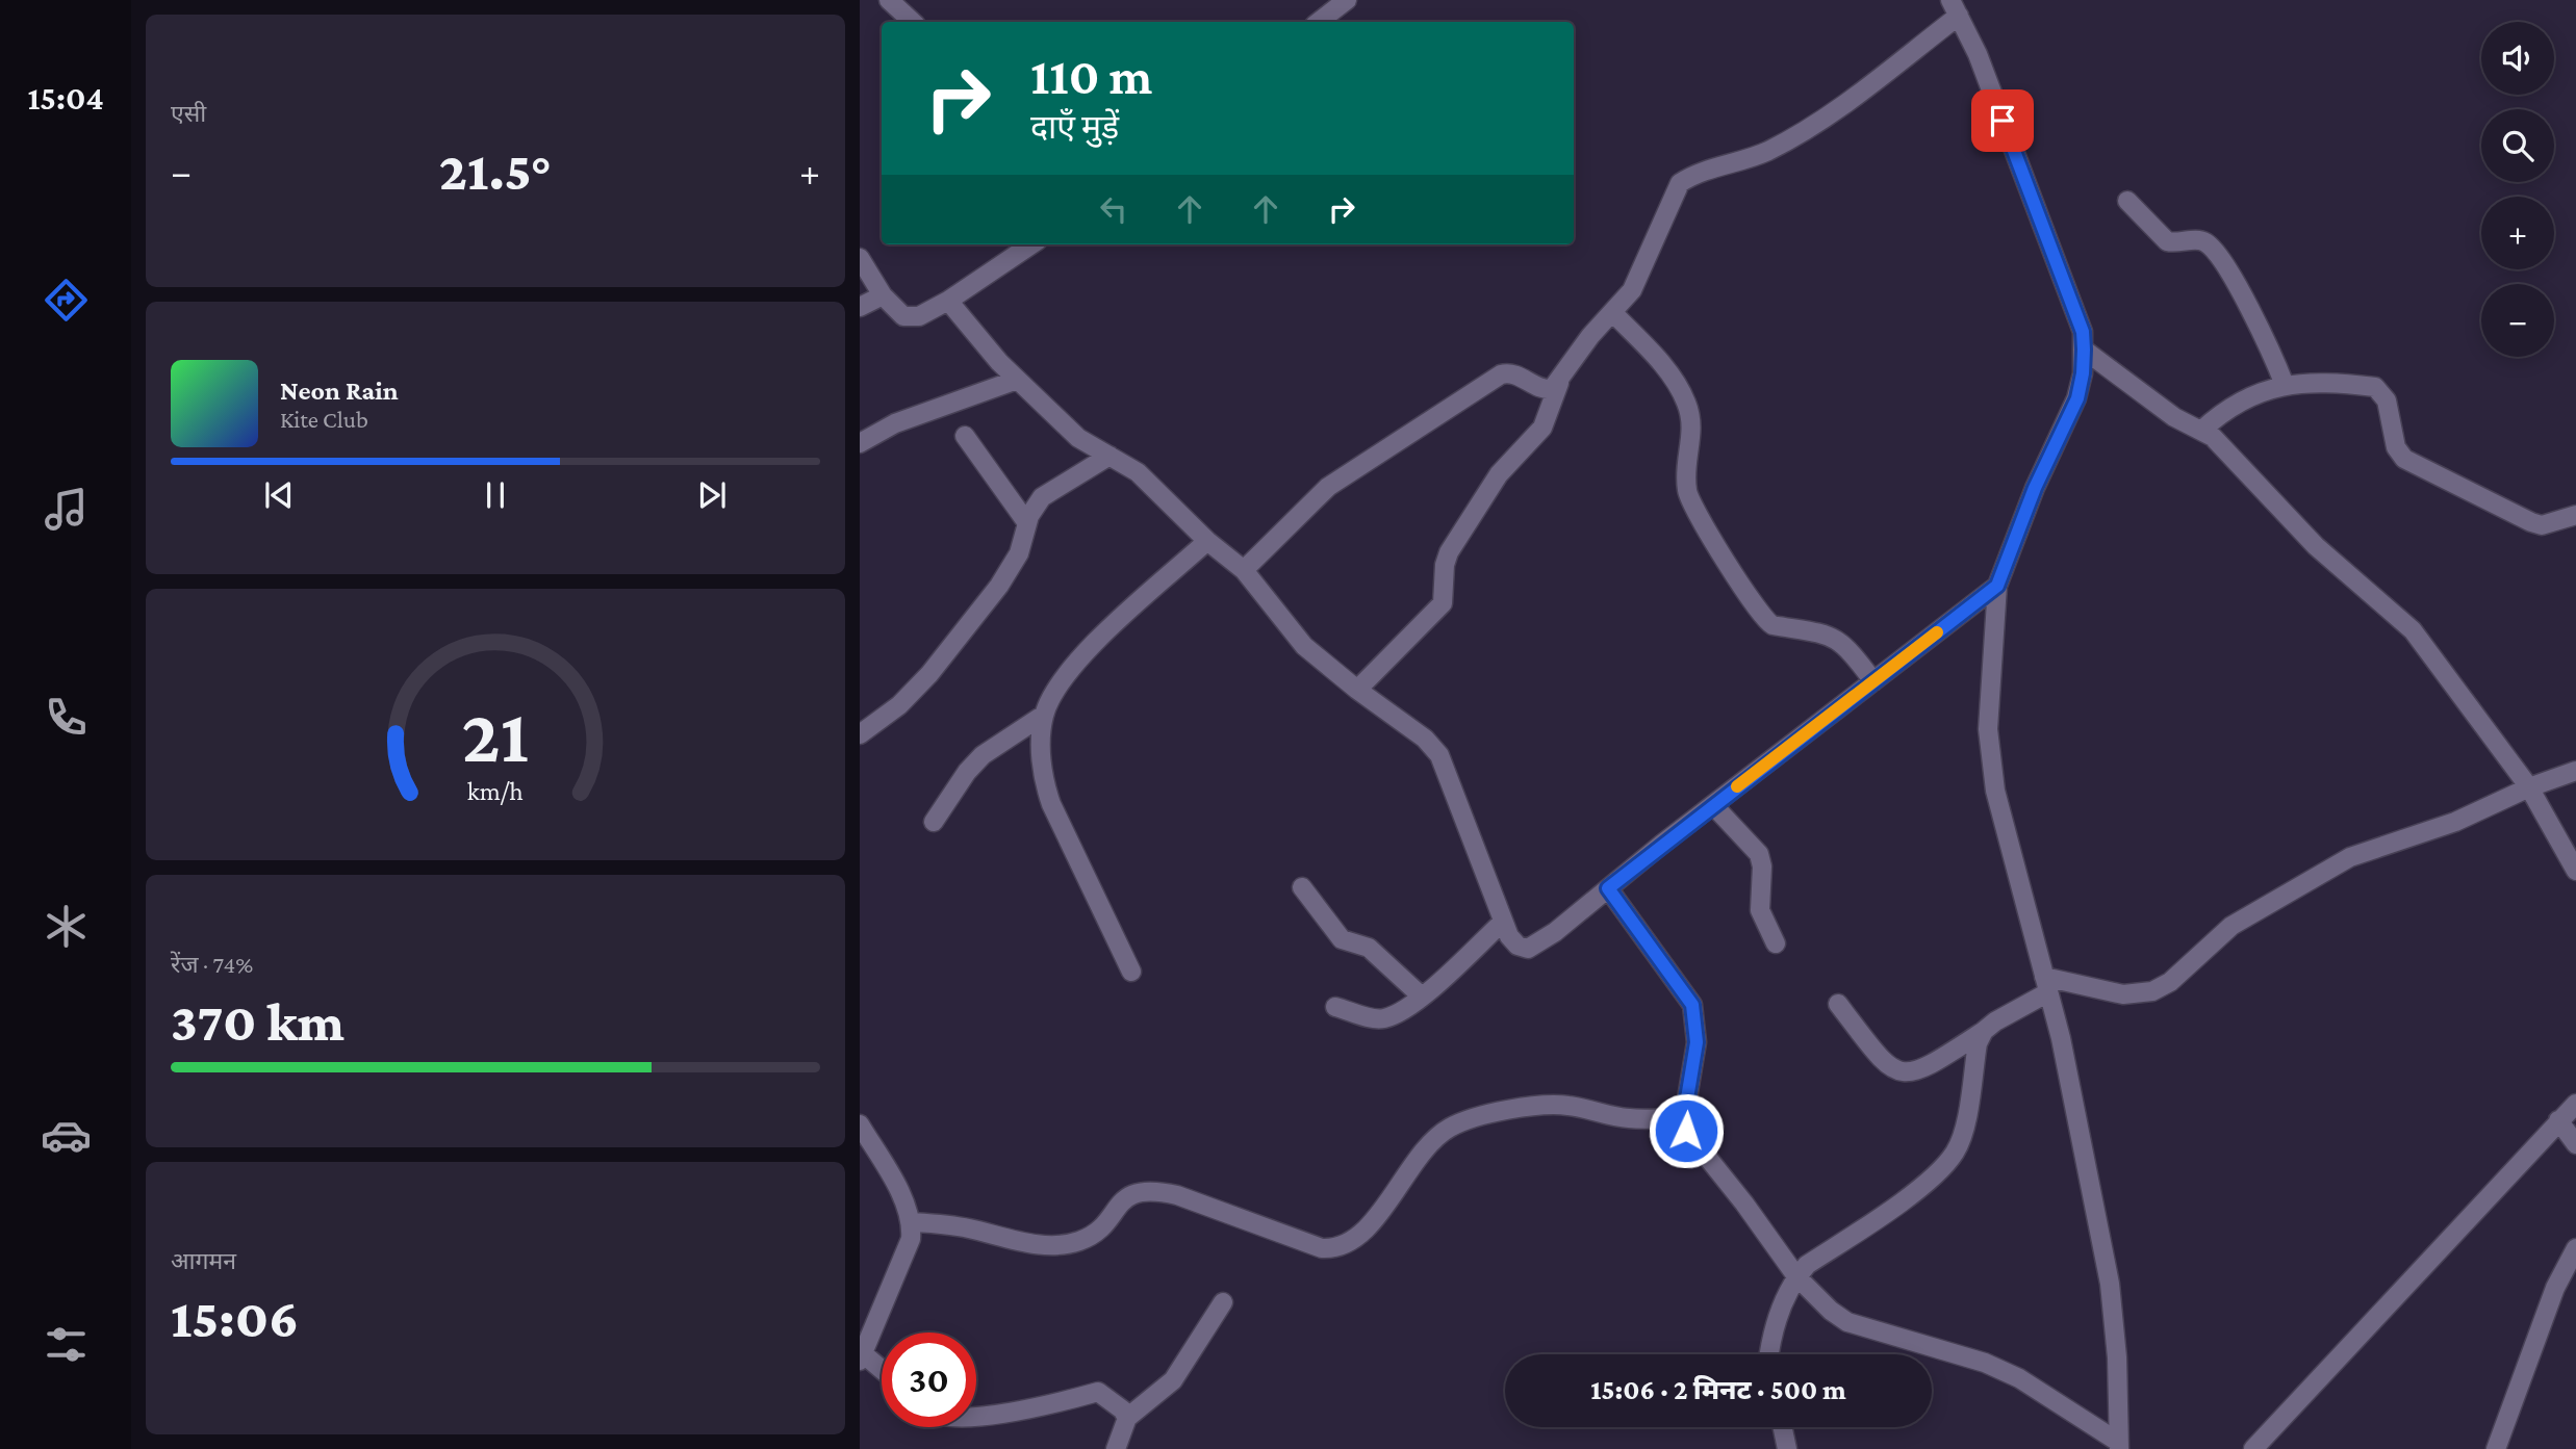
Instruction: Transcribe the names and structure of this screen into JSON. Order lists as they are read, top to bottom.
{
  "page": {
    "tabs": "15:04",
    "tile": [
      "एसी",
      ["रेंज · 74%", "370 km"],
      ["आगमन", "15:06"]
    ],
    "map_buttons": ["+", "−"],
    "turn": ["110 m", "दाएँ मुड़ें"],
    "heat": ["−", "21.5°", "+"],
    "song": ["Neon Rain", "Kite Club"],
    "limit": "30",
    "trip": "15:06 · 2 मिनट · 500 m",
    "gauge": ["21", "km/h"]
  }
}
